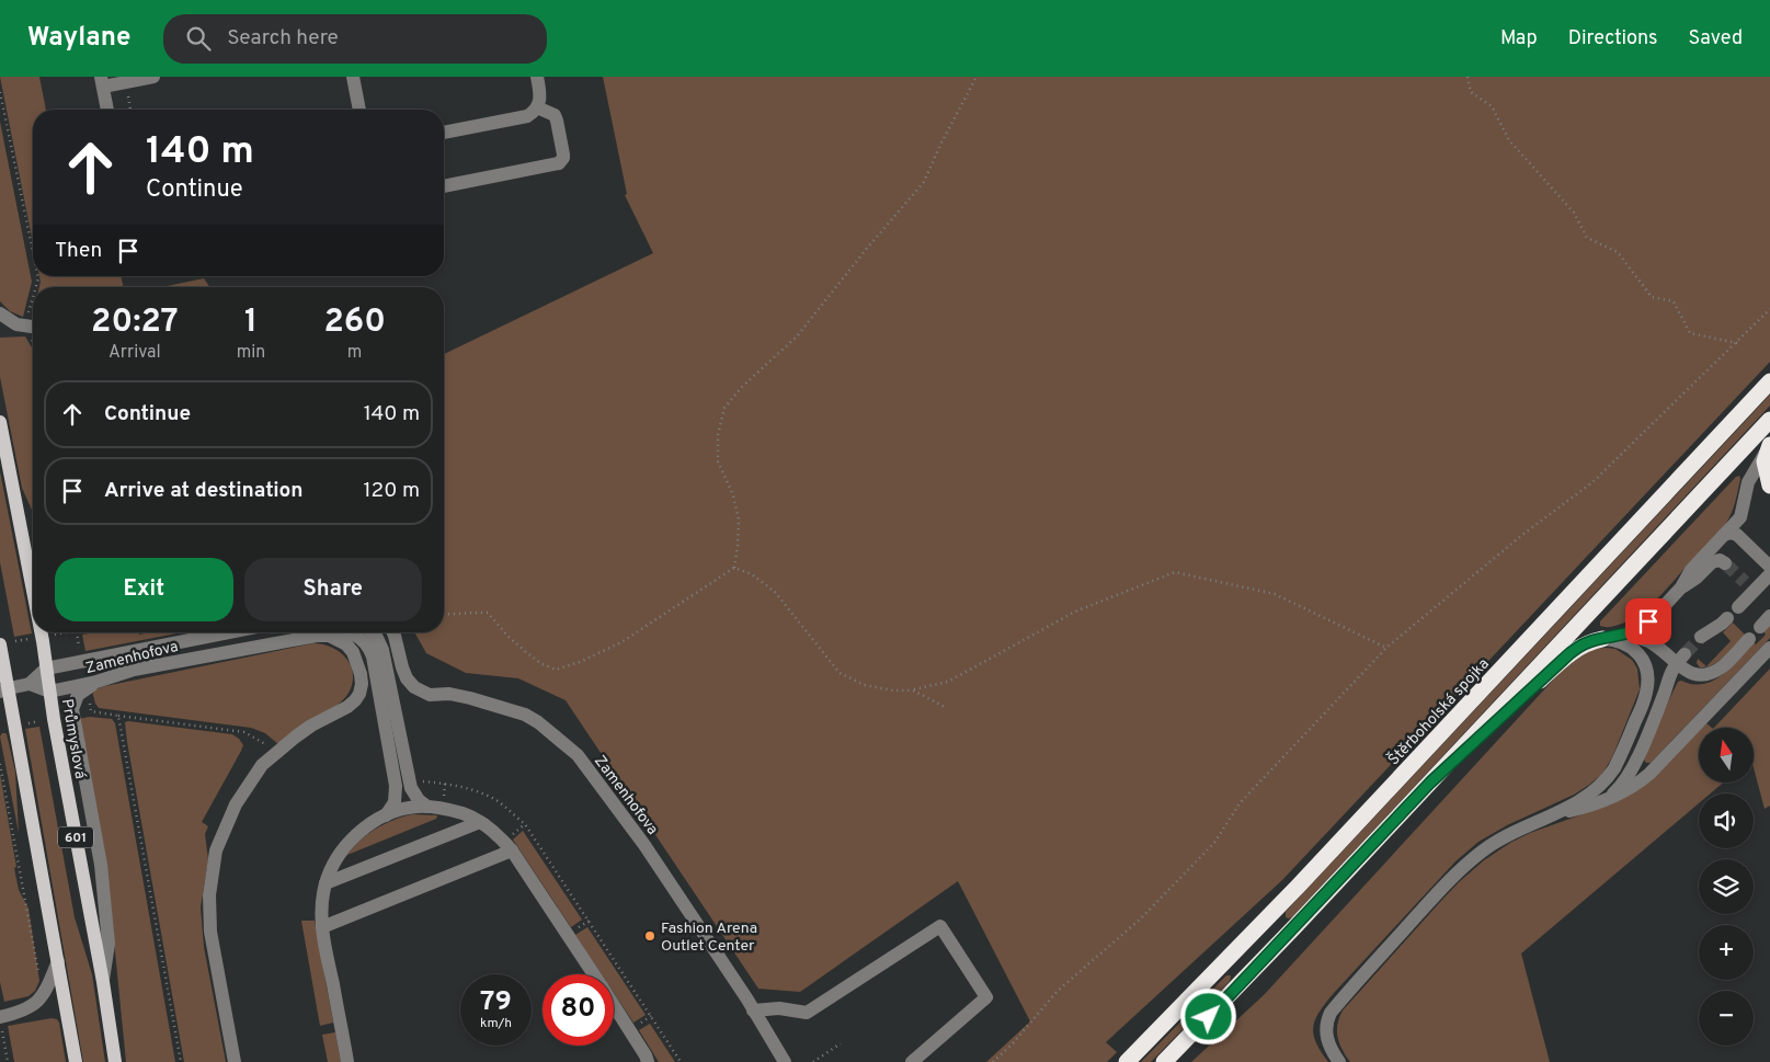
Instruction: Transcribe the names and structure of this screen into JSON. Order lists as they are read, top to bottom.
{
  "streets": {
    "highway": ["Štěrboholská spojka"],
    "main road": ["Průmyslová", "601"],
    "street": ["Zamenhofova"]
  },
  "crossings": [
    ["Zamenhofova", "Průmyslová"]
  ],
  "places": ["Fashion Arena Outlet Center"],
  "north": "top",
  "page": {
    "header": "Waylane",
    "search": "Search here",
    "nav": ["Map", "Directions", "Saved"],
    "turn": ["140 m", "Continue"],
    "then": "Then",
    "eta": [
      "20:27",
      "Arrival",
      "1",
      "min",
      "260",
      "m"
    ],
    "list": [
      {
        "name": "Continue",
        "value": "140 m"
      },
      {
        "name": "Arrive at destination",
        "value": "120 m"
      }
    ],
    "buttons": ["Exit", "Share"],
    "map_buttons": ["+", "−"],
    "speed": "79 km/h",
    "limit": "80"
  }
}
